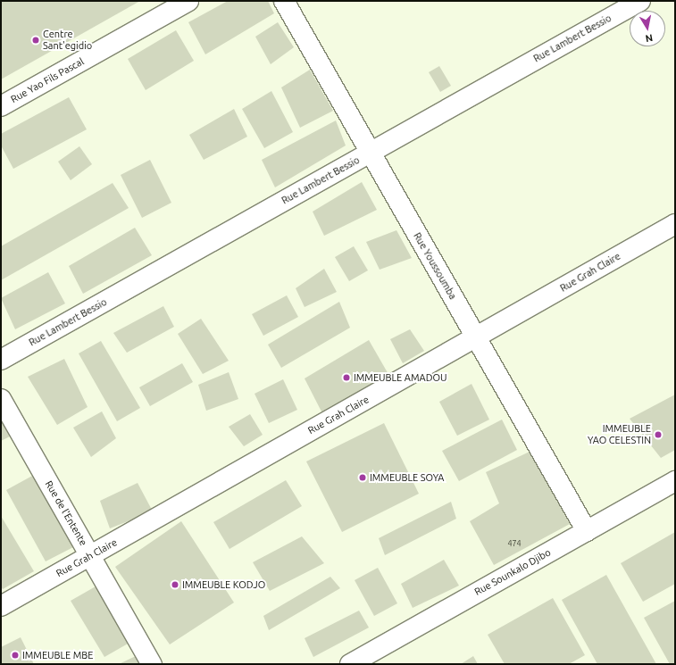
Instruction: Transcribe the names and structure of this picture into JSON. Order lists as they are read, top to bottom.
{
  "streets": {
    "street": [
      "Rue Lambert Bessio",
      "Rue Yao Fils Pascal",
      "Rue Youssoumba",
      "Rue Grah Claire",
      "Rue de l'Entente",
      "Rue Sounkalo Djibo"
    ]
  },
  "crossings": [
    ["Rue Lambert Bessio", "Rue Youssoumba"],
    ["Rue Youssoumba", "Rue Grah Claire"],
    ["Rue Youssoumba", "Rue Sounkalo Djibo"],
    ["Rue Grah Claire", "Rue de l'Entente"]
  ],
  "places": [
    "Centre Sant'egidio",
    "IMMEUBLE AMADOU",
    "IMMEUBLE YAO CELESTIN",
    "IMMEUBLE SOYA",
    "IMMEUBLE KODJO",
    "IMMEUBLE MBE"
  ],
  "house_numbers": ["474"],
  "north": "bottom"
}
